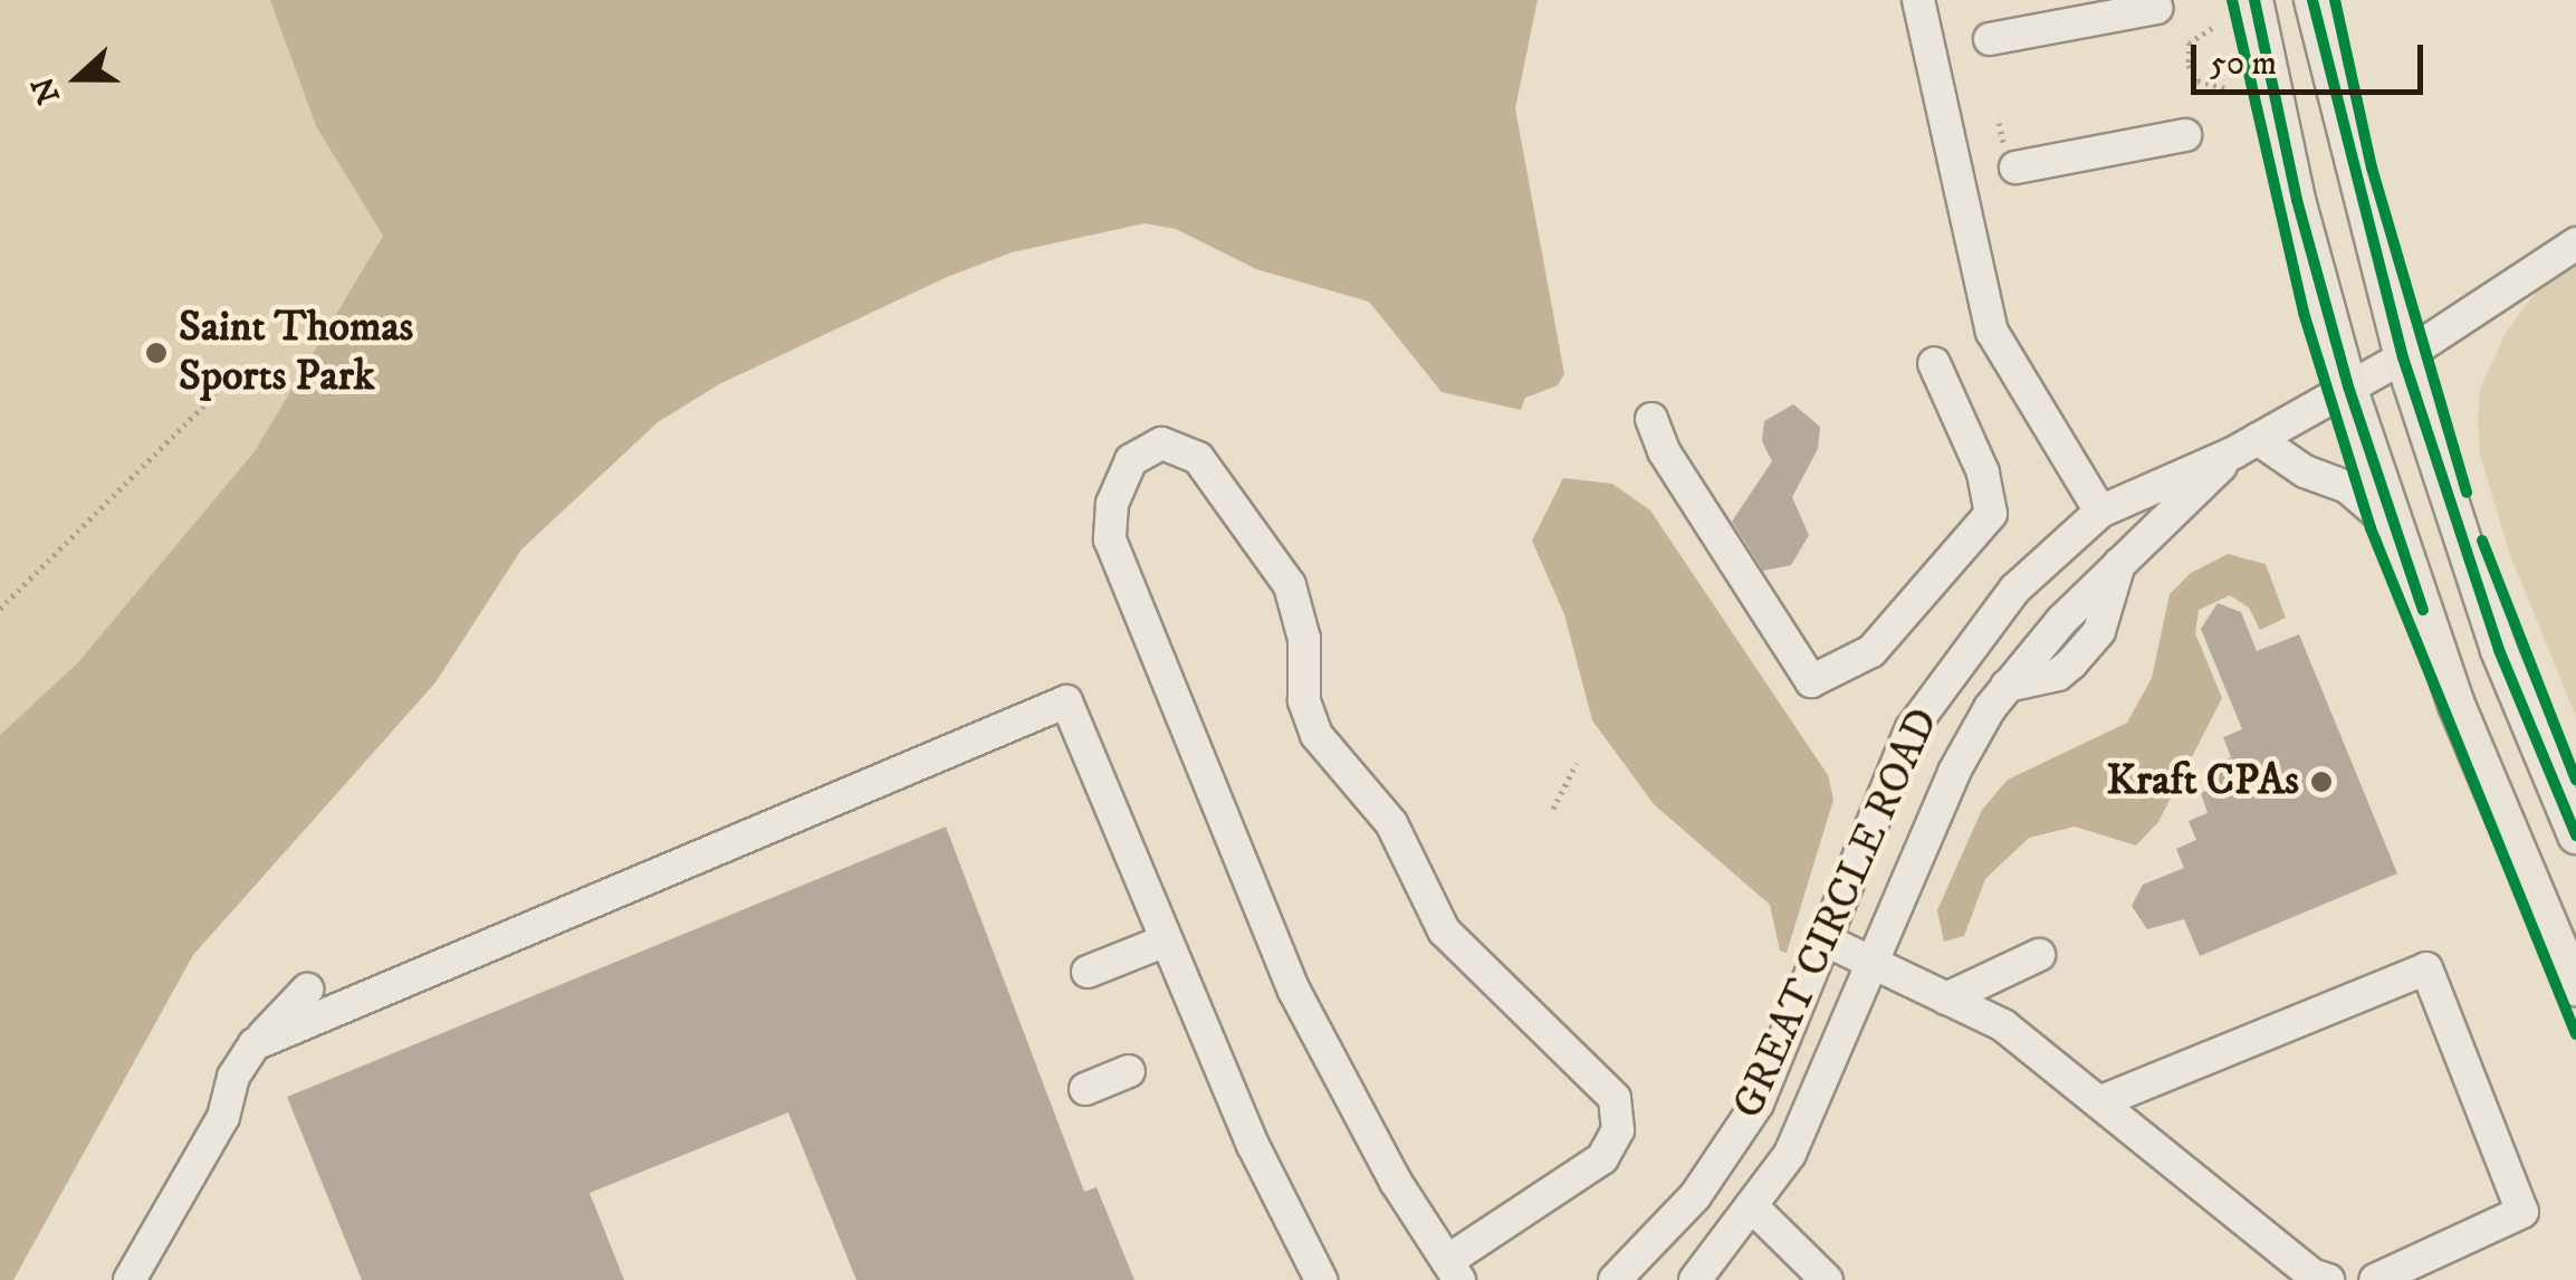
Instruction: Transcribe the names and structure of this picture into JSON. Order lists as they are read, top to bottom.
{
  "streets": {
    "street": ["GREAT CIRCLE ROAD"]
  },
  "places": ["Saint Thomas Sports Park", "Kraft CPAs"],
  "scale_bar": "50 m",
  "north": "left"
}
